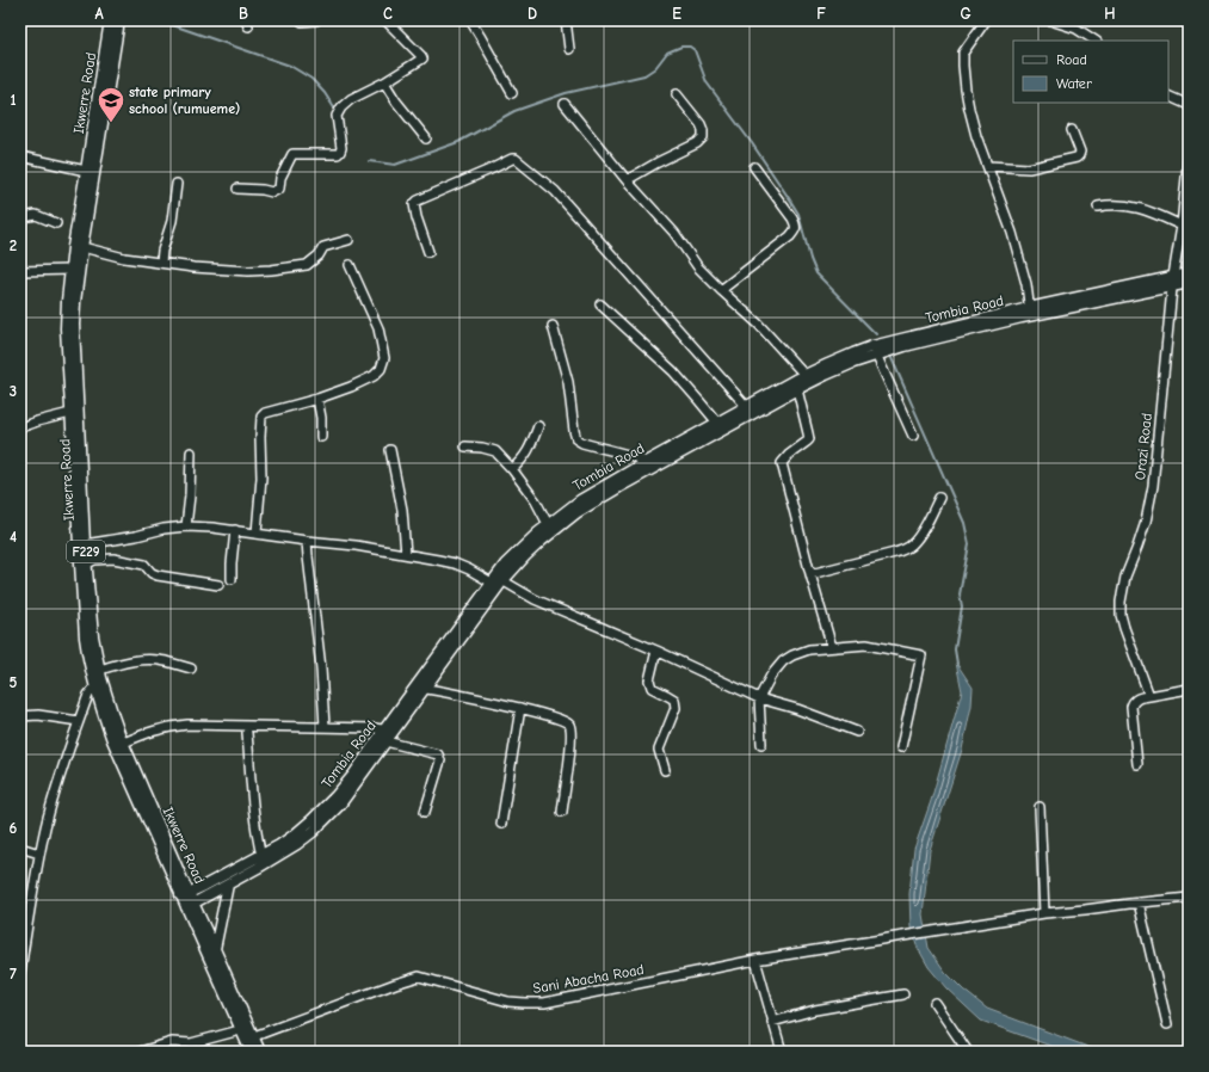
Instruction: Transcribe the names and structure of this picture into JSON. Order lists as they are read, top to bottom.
{
  "streets": {
    "main road": ["Ikwerre Road", "Tombia Road", "F229"],
    "street": ["Orazi Road", "Sani Abacha Road"]
  },
  "crossings": [
    ["Ikwerre Road", "Tombia Road"],
    ["Ikwerre Road", "Sani Abacha Road"],
    ["Tombia Road", "Orazi Road"]
  ],
  "places": {
    "school or university": ["state primary school (rumueme)"]
  },
  "legend": ["Road", "Water"],
  "grid": {
    "columns": [
      "A",
      "B",
      "C",
      "D",
      "E",
      "F",
      "G",
      "H"
    ],
    "rows": [
      "1",
      "2",
      "3",
      "4",
      "5",
      "6",
      "7"
    ]
  }
}
